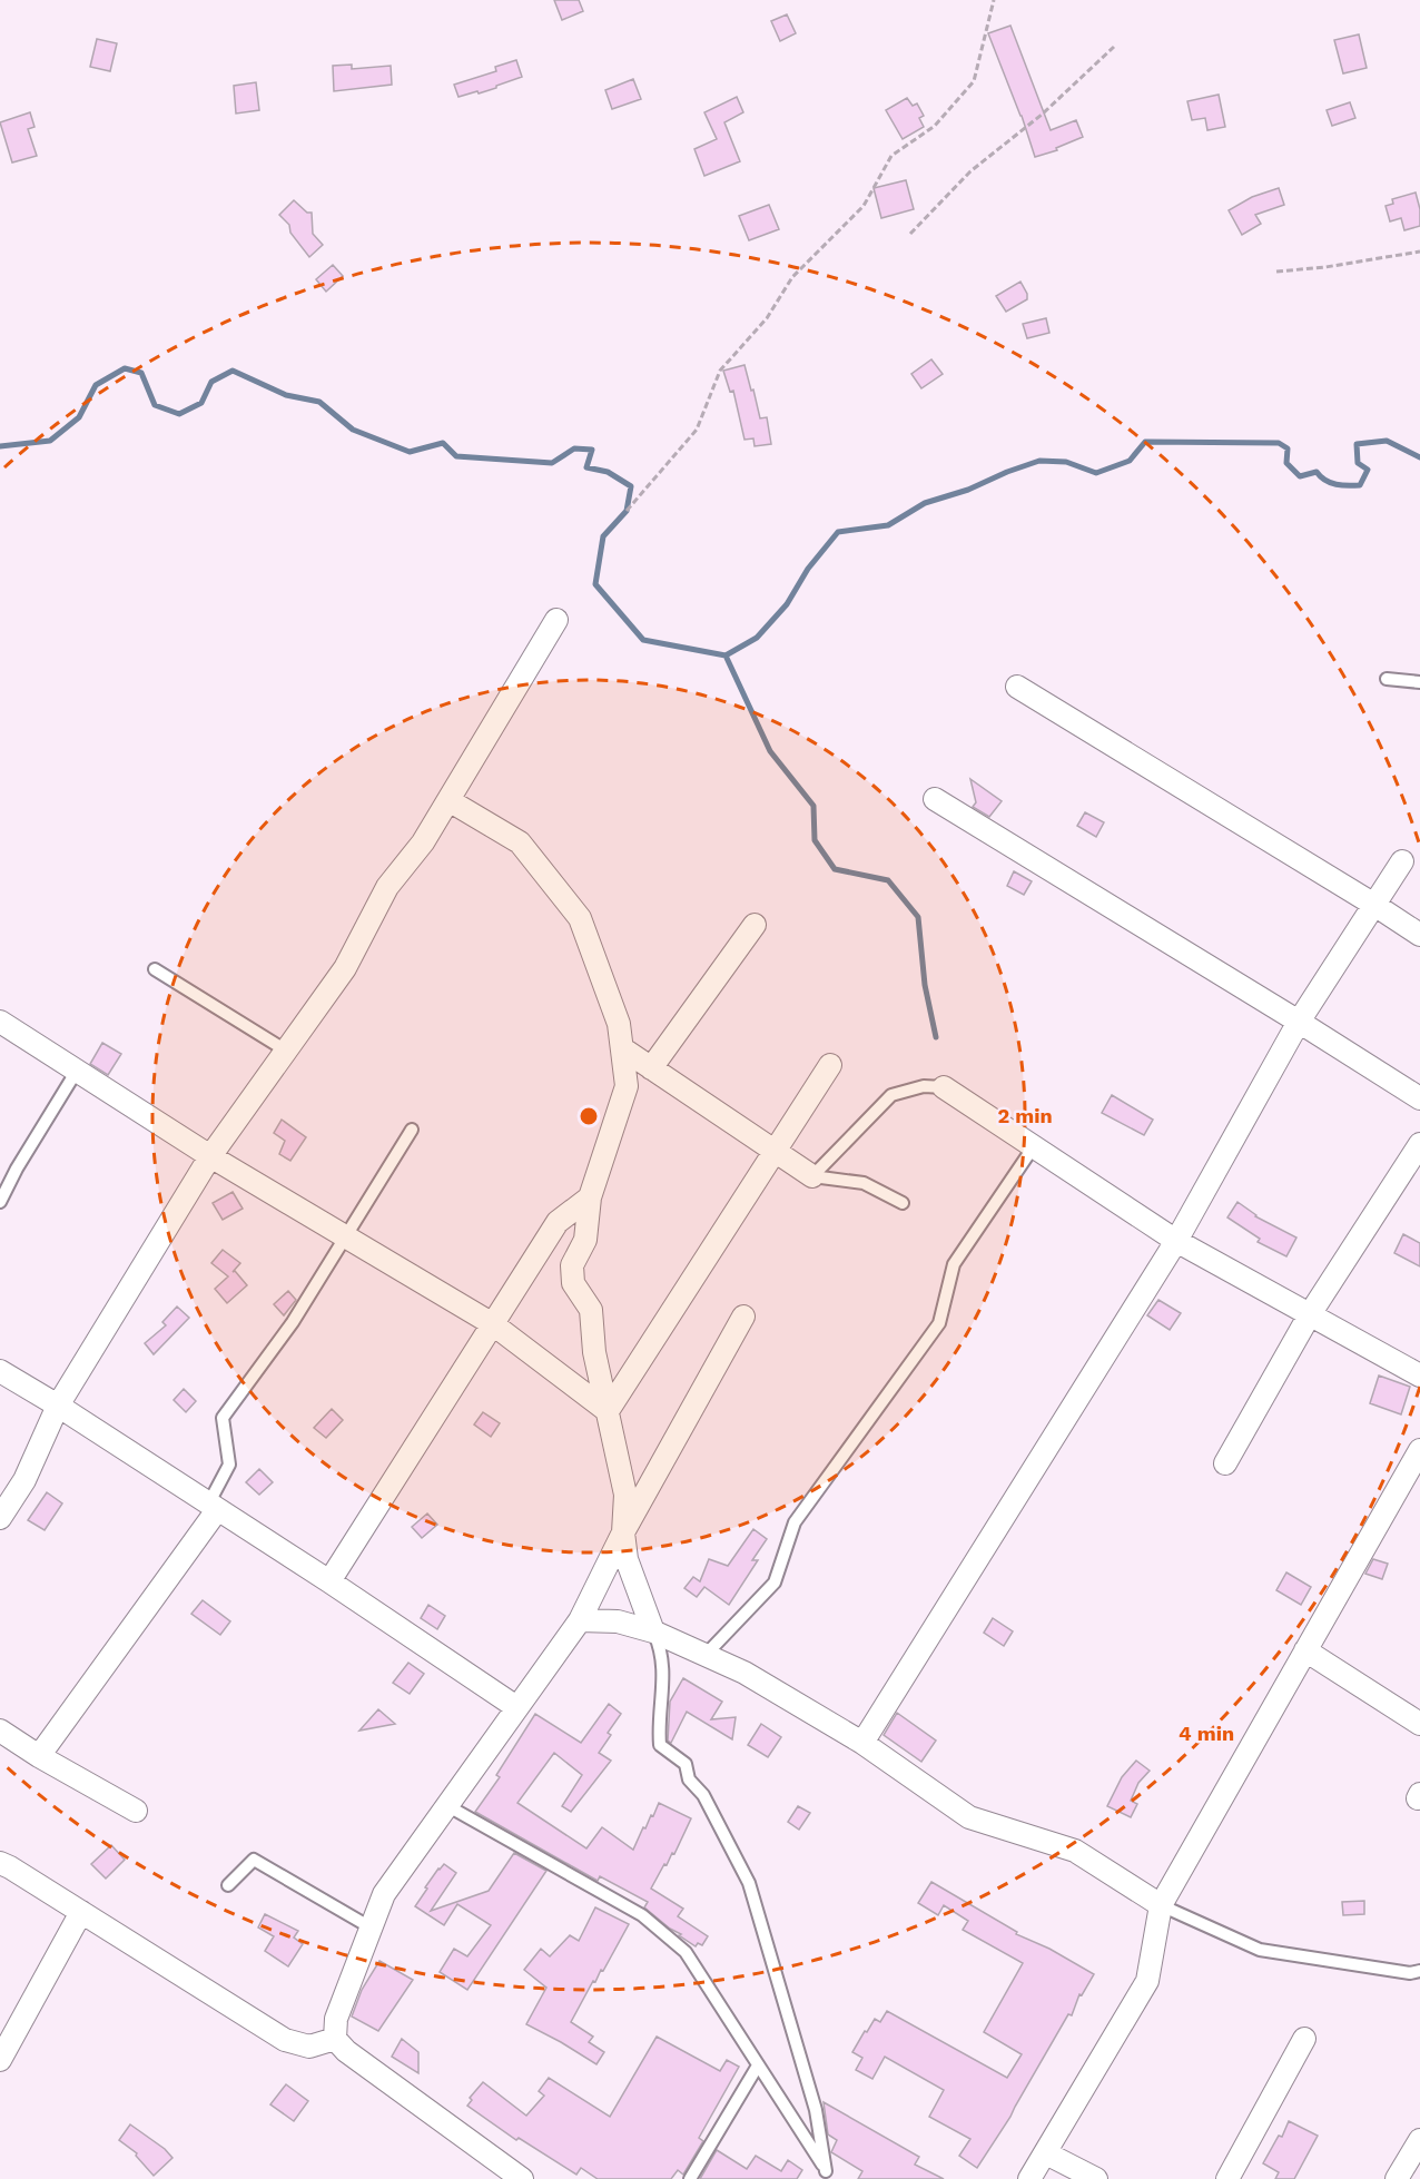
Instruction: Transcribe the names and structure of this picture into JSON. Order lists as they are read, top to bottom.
{
  "rings": ["2 min", "4 min"]
}
